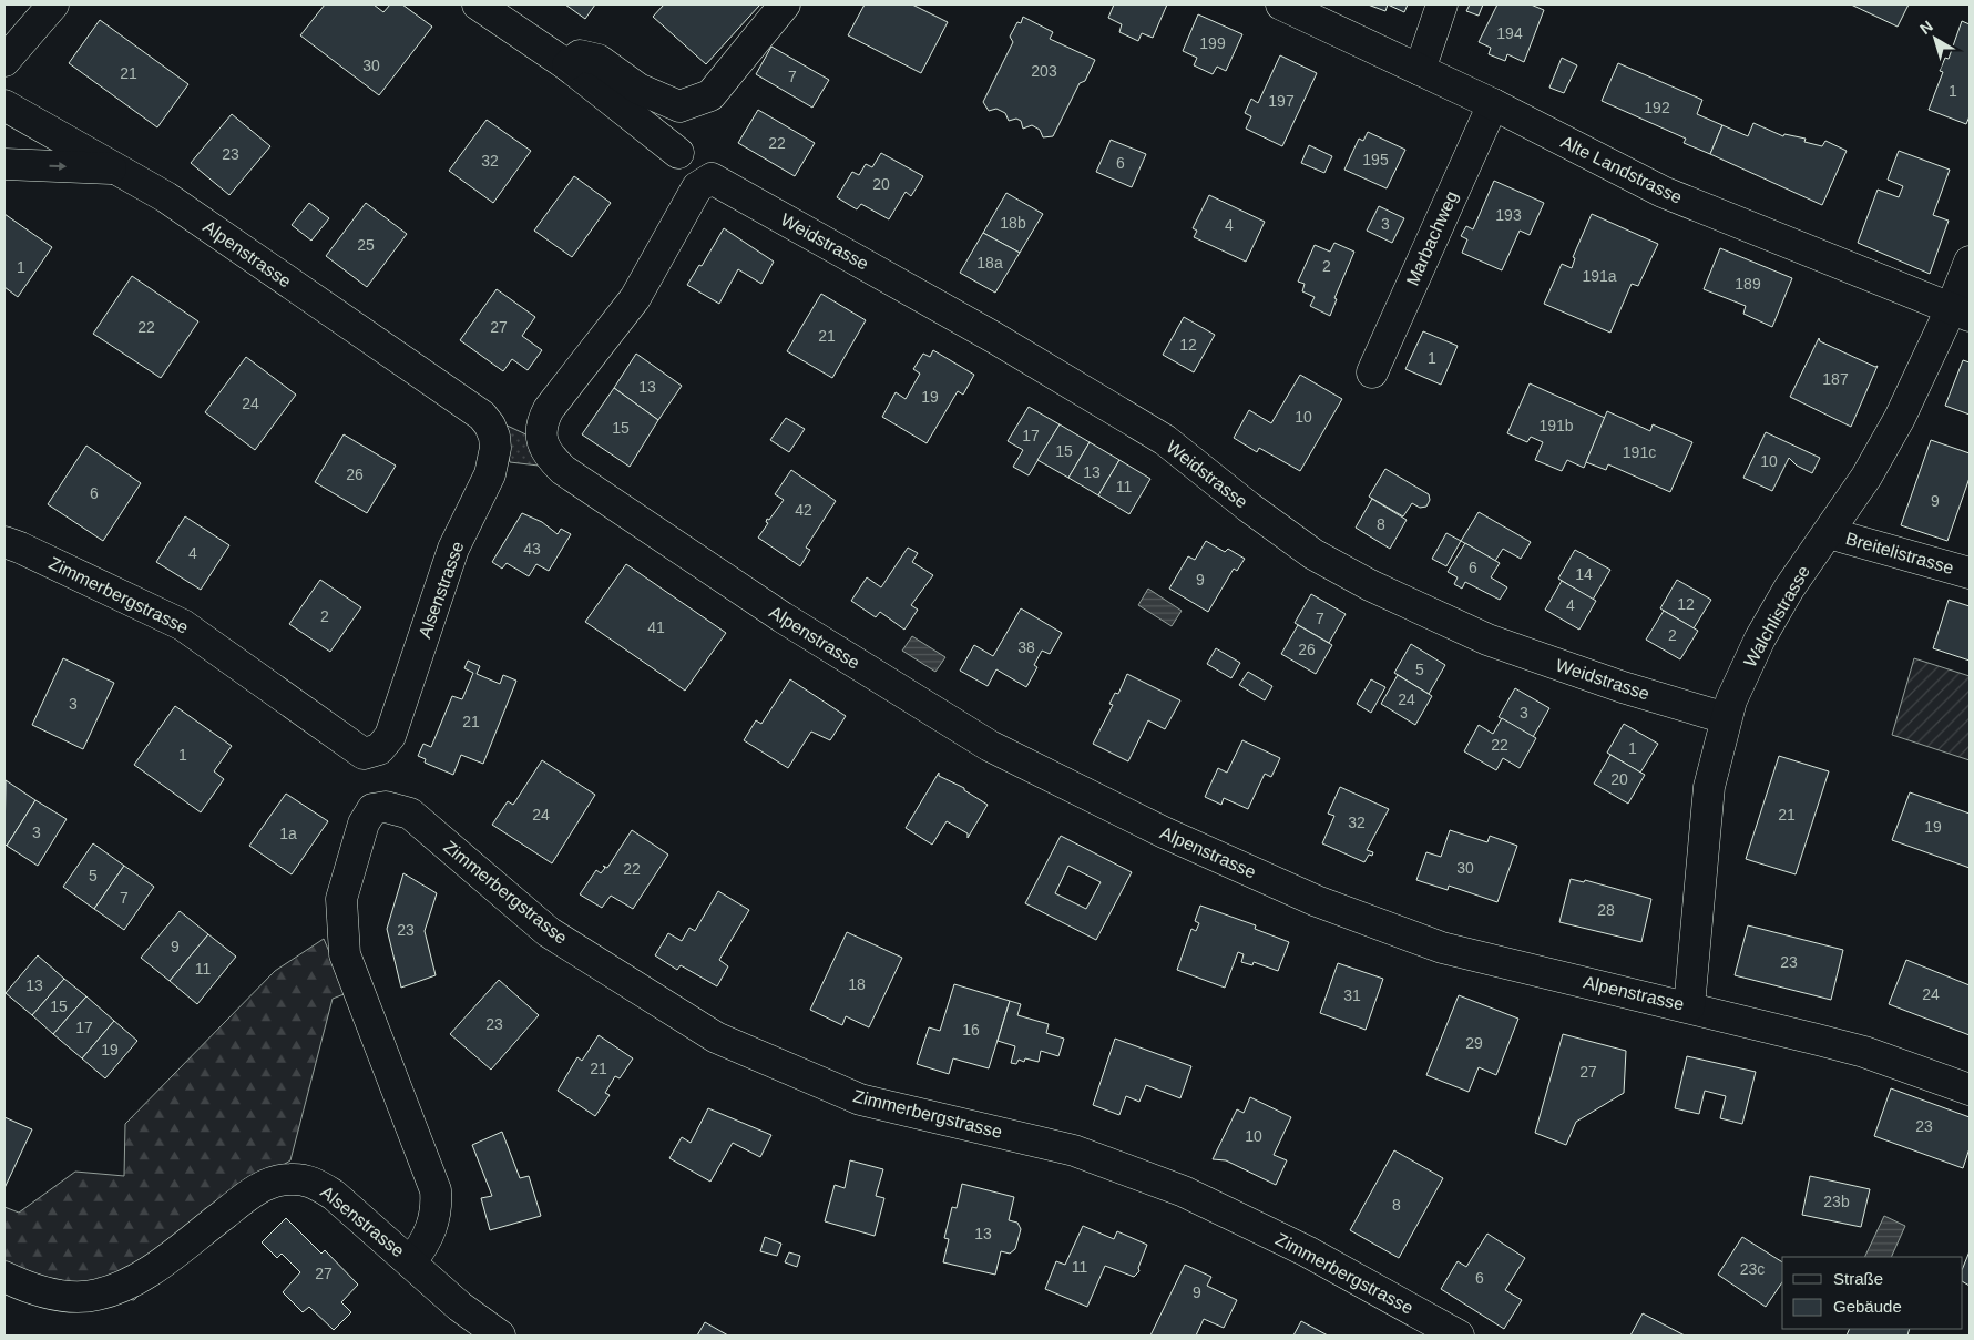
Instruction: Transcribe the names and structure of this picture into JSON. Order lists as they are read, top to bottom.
{
  "streets": {
    "street": [
      "Alte Landstrasse",
      "Marbachweg",
      "Weidstrasse",
      "Alpenstrasse",
      "Breitelistrasse",
      "Alsenstrasse",
      "Zimmerbergstrasse",
      "Walchlistrasse"
    ]
  },
  "crossings": [
    ["Alte Landstrasse", "Marbachweg"],
    ["Alte Landstrasse", "Walchlistrasse"],
    ["Weidstrasse", "Alpenstrasse"],
    ["Weidstrasse", "Walchlistrasse"],
    ["Alpenstrasse", "Alsenstrasse"],
    ["Alpenstrasse", "Walchlistrasse"],
    ["Breitelistrasse", "Walchlistrasse"],
    ["Alsenstrasse", "Zimmerbergstrasse"]
  ],
  "house_numbers": [
    "194",
    "199",
    "30",
    "203",
    "21",
    "7",
    "1",
    "197",
    "192",
    "22",
    "23",
    "195",
    "32",
    "6",
    "20",
    "193",
    "18b",
    "3",
    "4",
    "25",
    "18a",
    "2",
    "1",
    "191a",
    "189",
    "22",
    "27",
    "21",
    "12",
    "1",
    "187",
    "13",
    "19",
    "24",
    "10",
    "191b",
    "15",
    "17",
    "15",
    "191c",
    "10",
    "13",
    "26",
    "11",
    "6",
    "9",
    "42",
    "8",
    "43",
    "4",
    "6",
    "14",
    "9",
    "12",
    "4",
    "2",
    "7",
    "41",
    "2",
    "38",
    "26",
    "5",
    "24",
    "3",
    "3",
    "21",
    "22",
    "1",
    "1",
    "20",
    "24",
    "21",
    "32",
    "19",
    "3",
    "1a",
    "30",
    "22",
    "5",
    "7",
    "28",
    "23",
    "9",
    "23",
    "11",
    "18",
    "13",
    "24",
    "31",
    "15",
    "23",
    "17",
    "16",
    "29",
    "19",
    "21",
    "27",
    "23",
    "10",
    "23b",
    "8",
    "13",
    "11",
    "23c",
    "27",
    "6",
    "9"
  ],
  "legend": ["Straße", "Gebäude"],
  "north": "top left"
}
